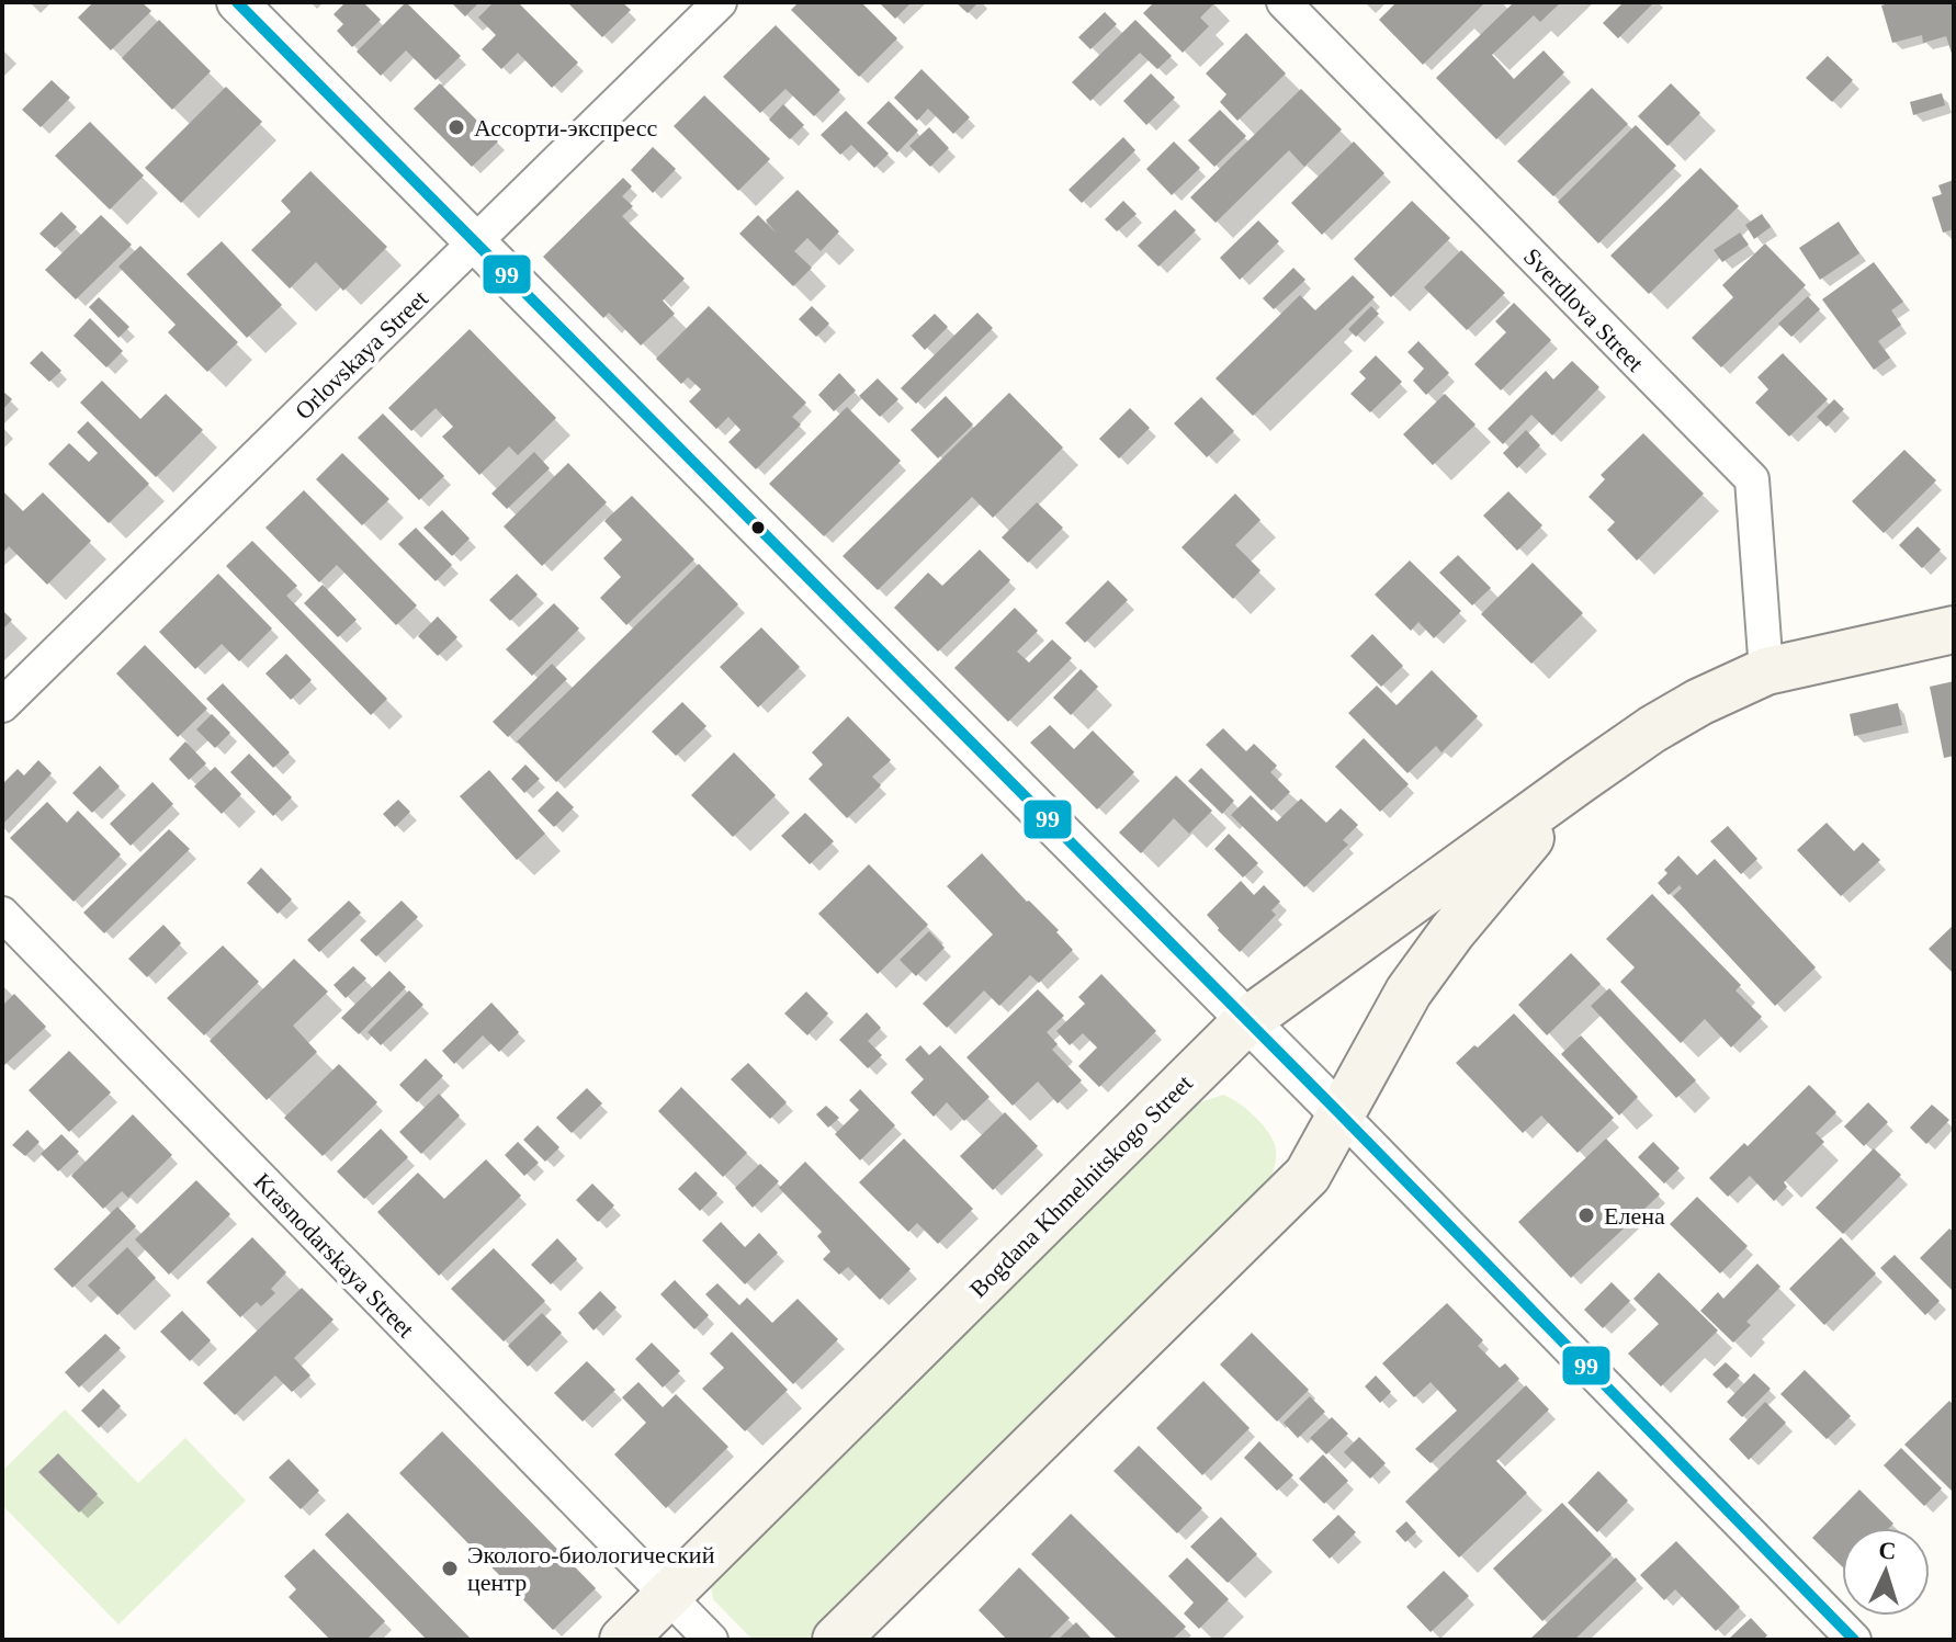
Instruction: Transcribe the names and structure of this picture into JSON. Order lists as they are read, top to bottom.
{
  "streets": {
    "main road": ["Bogdana Khmelnitskogo Street"],
    "street": ["Sverdlova Street", "Orlovskaya Street", "Krasnodarskaya Street"]
  },
  "crossings": [
    ["Sverdlova Street", "Bogdana Khmelnitskogo Street"],
    ["Bogdana Khmelnitskogo Street", "Krasnodarskaya Street"]
  ],
  "places": ["Ассорти-экспресс", "Елена", "Эколого-биологический центр"],
  "lines": ["transit line 99"],
  "north": "top"
}
